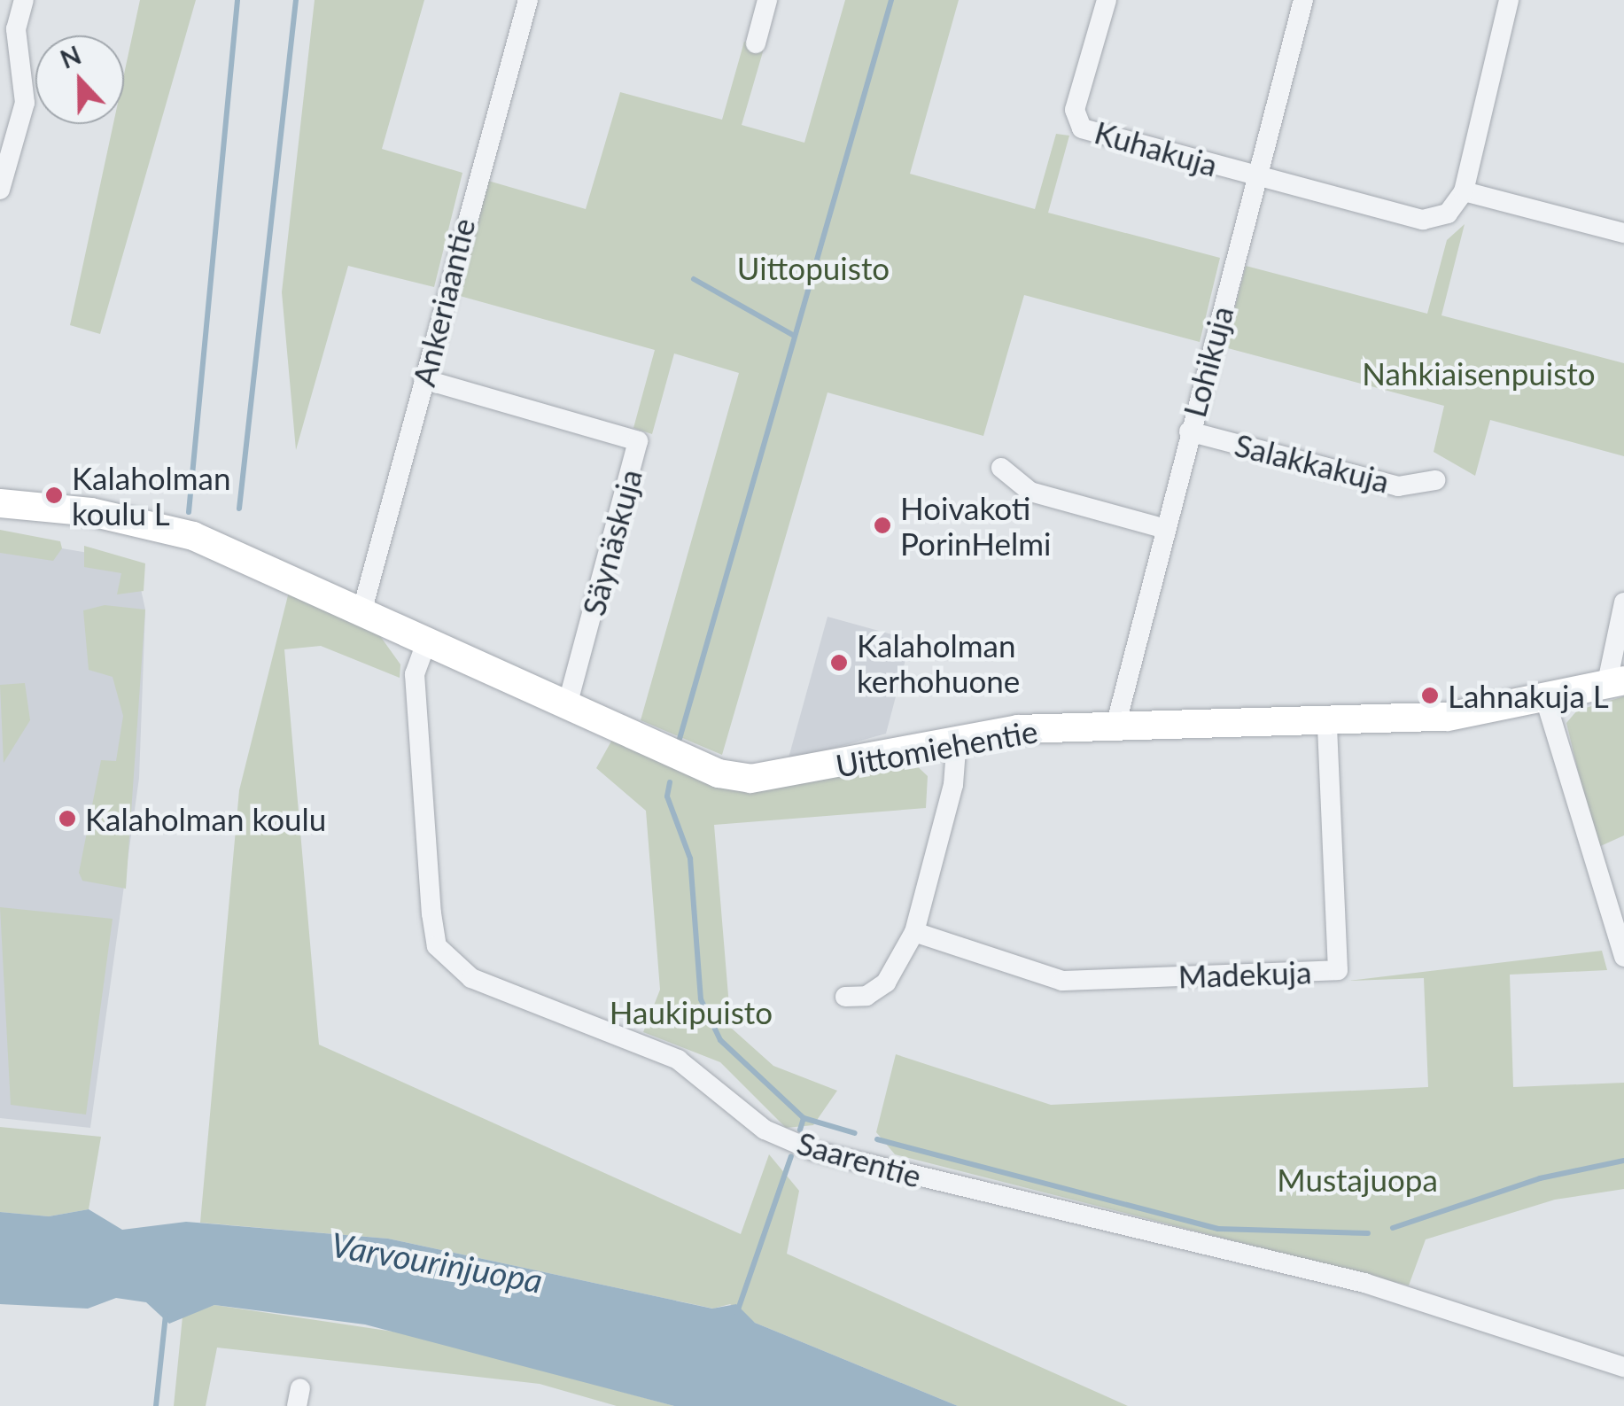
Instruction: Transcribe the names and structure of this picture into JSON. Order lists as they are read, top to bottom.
{
  "streets": {
    "street": [
      "Kuhakuja",
      "Ankeriaantie",
      "Lohikuja",
      "Salakkakuja",
      "Säynäskuja",
      "Uittomiehentie",
      "Madekuja",
      "Saarentie"
    ]
  },
  "crossings": [
    ["Kuhakuja", "Lohikuja"],
    ["Ankeriaantie", "Säynäskuja"],
    ["Ankeriaantie", "Uittomiehentie"],
    ["Lohikuja", "Salakkakuja"],
    ["Lohikuja", "Uittomiehentie"],
    ["Säynäskuja", "Uittomiehentie"],
    ["Uittomiehentie", "Madekuja"],
    ["Uittomiehentie", "Saarentie"]
  ],
  "water": ["Varvourinjuopa"],
  "parks": [
    "Uittopuisto",
    "Nahkiaisenpuisto",
    "Haukipuisto",
    "Mustajuopa"
  ],
  "places": [
    "Kalaholman koulu L",
    "Hoivakoti PorinHelmi",
    "Kalaholman kerhohuone",
    "Lahnakuja L",
    "Kalaholman koulu"
  ],
  "north": "top"
}
